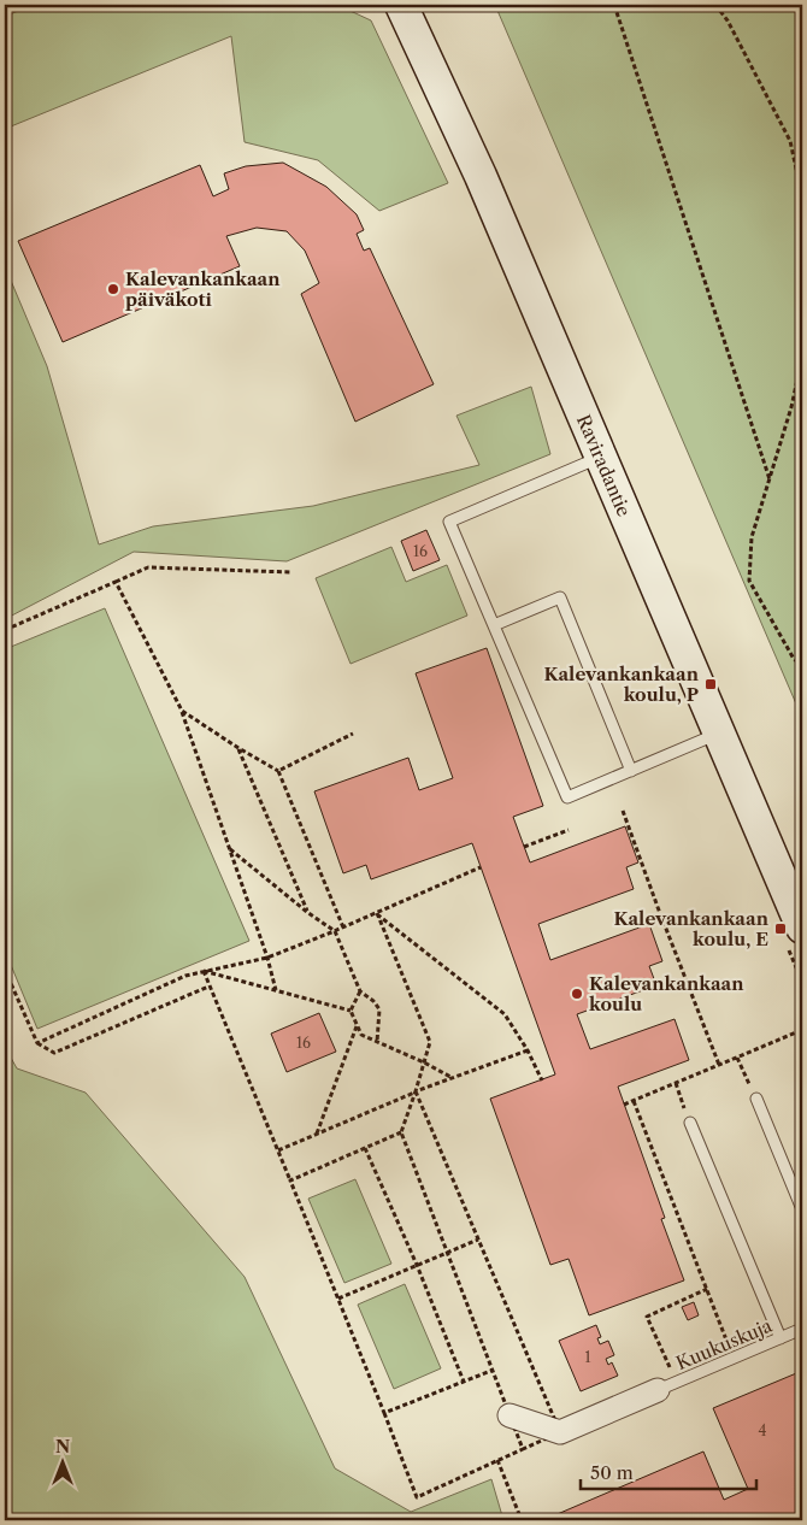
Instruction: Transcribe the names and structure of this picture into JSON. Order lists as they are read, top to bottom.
{
  "streets": {
    "street": ["Raviradantie"],
    "lane": ["Kuukuskuja"]
  },
  "places": {
    "other": ["Kalevankankaan päiväkoti", "Kalevankankaan koulu"],
    "transit": ["Kalevankankaan koulu, P", "Kalevankankaan koulu, E"]
  },
  "house_numbers": [
    "16",
    "16",
    "1",
    "4"
  ],
  "scale_bar": "50 m",
  "north": "top"
}
